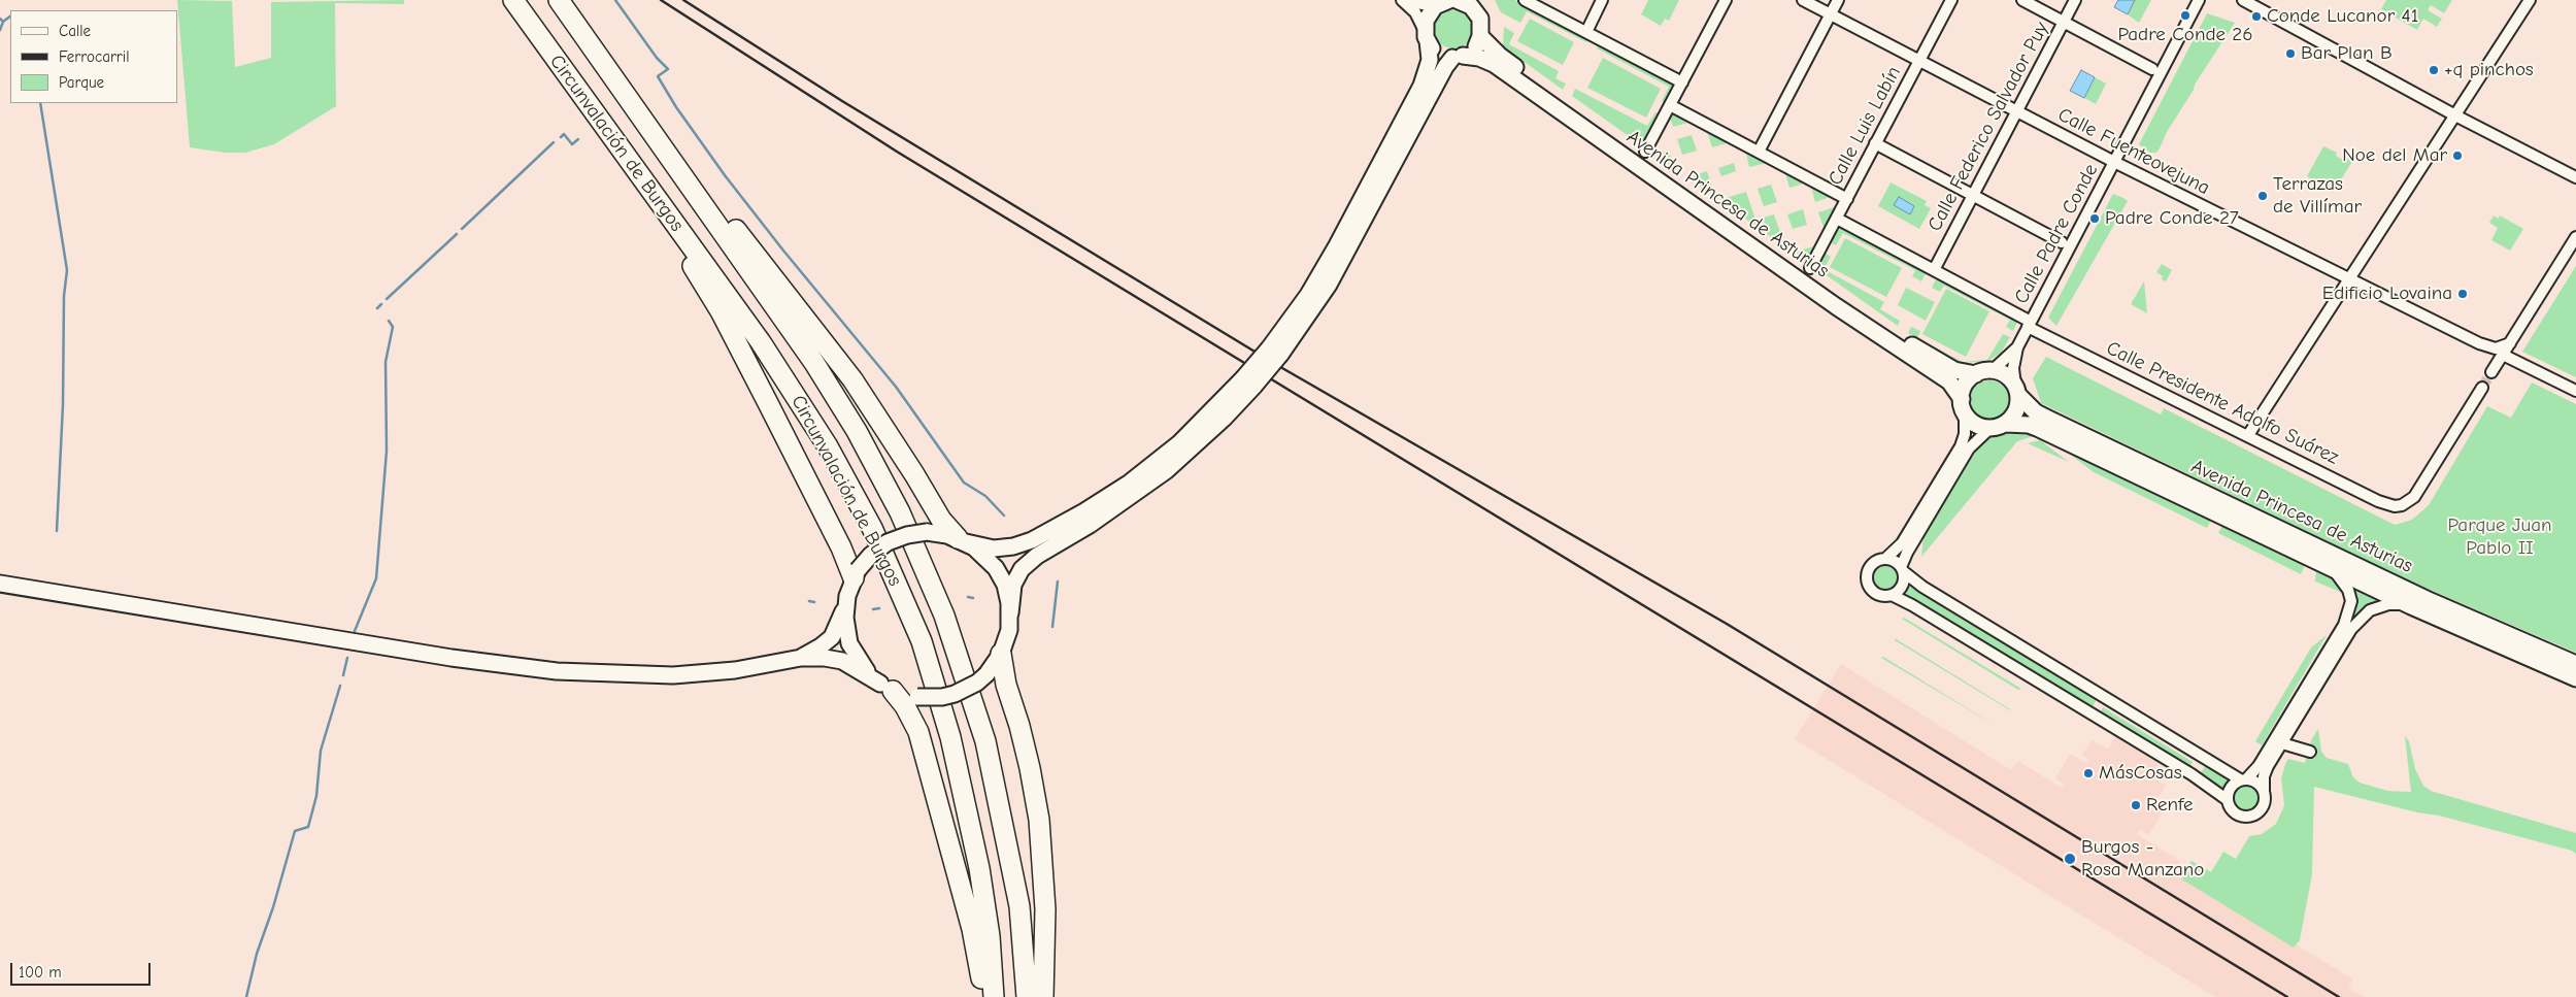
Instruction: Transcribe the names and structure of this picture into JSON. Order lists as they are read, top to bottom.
{
  "streets": {
    "highway": ["Circunvalación de Burgos"],
    "main road": ["Avenida Princesa de Asturias"],
    "street": [
      "Calle Luis Labín",
      "Calle Federico Salvador Puy",
      "Calle Fuenteovejuna",
      "Calle Padre Conde",
      "Calle Presidente Adolfo Suárez"
    ]
  },
  "crossings": [
    ["Calle Luis Labín", "Calle Fuenteovejuna"],
    ["Calle Luis Labín", "Calle Presidente Adolfo Suárez"],
    ["Calle Federico Salvador Puy", "Calle Fuenteovejuna"],
    ["Calle Federico Salvador Puy", "Calle Presidente Adolfo Suárez"],
    ["Calle Fuenteovejuna", "Calle Padre Conde"],
    ["Avenida Princesa de Asturias", "Calle Padre Conde"],
    ["Calle Padre Conde", "Calle Presidente Adolfo Suárez"]
  ],
  "parks": ["Parque Juan Pablo II"],
  "places": [
    "Padre Conde 26",
    "Conde Lucanor 41",
    "Bar Plan B",
    "+q pinchos",
    "Noe del Mar",
    "Terrazas de Villímar",
    "Padre Conde 27",
    "Edificio Lovaina",
    "MásCosas",
    "Renfe",
    "Burgos - Rosa Manzano"
  ],
  "legend": ["Calle", "Ferrocarril", "Parque"],
  "scale_bar": "100 m"
}
